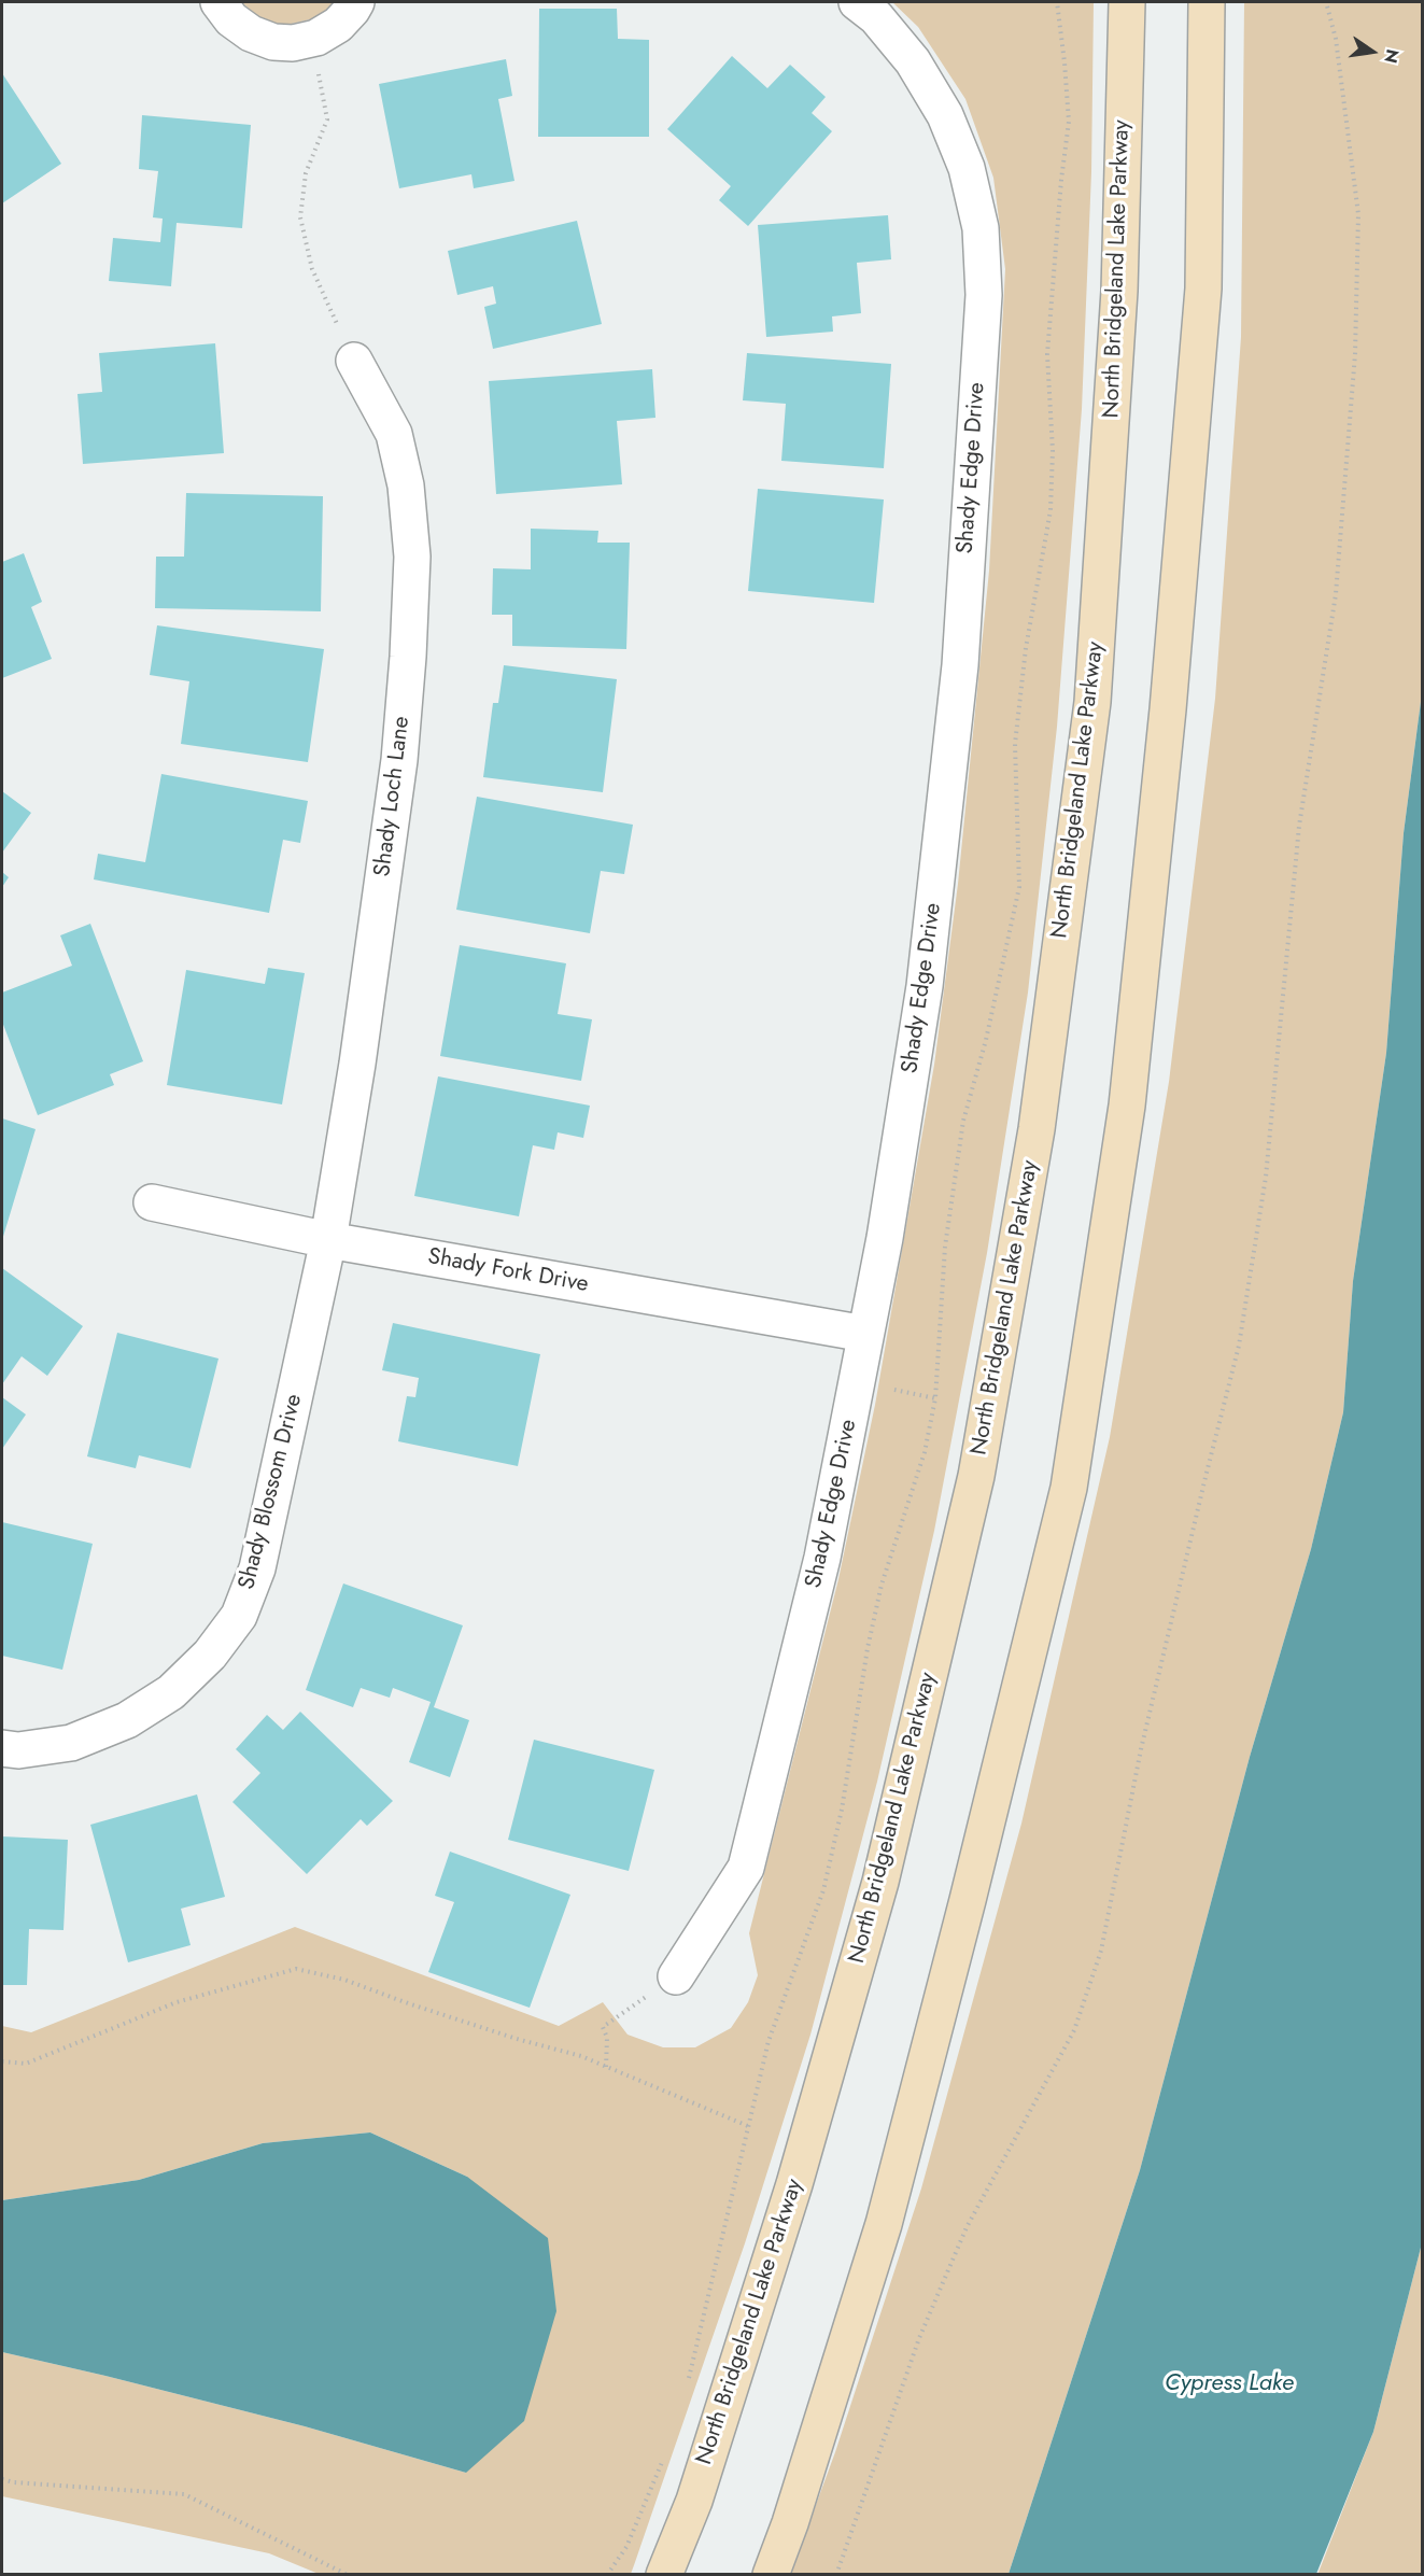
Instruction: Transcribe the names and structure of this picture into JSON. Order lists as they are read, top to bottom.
{
  "streets": {
    "main road": ["North Bridgeland Lake Parkway"],
    "street": [
      "Shady Edge Drive",
      "Shady Loch Lane",
      "Shady Fork Drive",
      "Shady Blossom Drive"
    ]
  },
  "crossings": [
    ["Shady Edge Drive", "Shady Fork Drive"],
    ["Shady Loch Lane", "Shady Fork Drive"],
    ["Shady Loch Lane", "Shady Blossom Drive"],
    ["Shady Fork Drive", "Shady Blossom Drive"]
  ],
  "water": ["Cypress Lake"],
  "north": "right"
}
